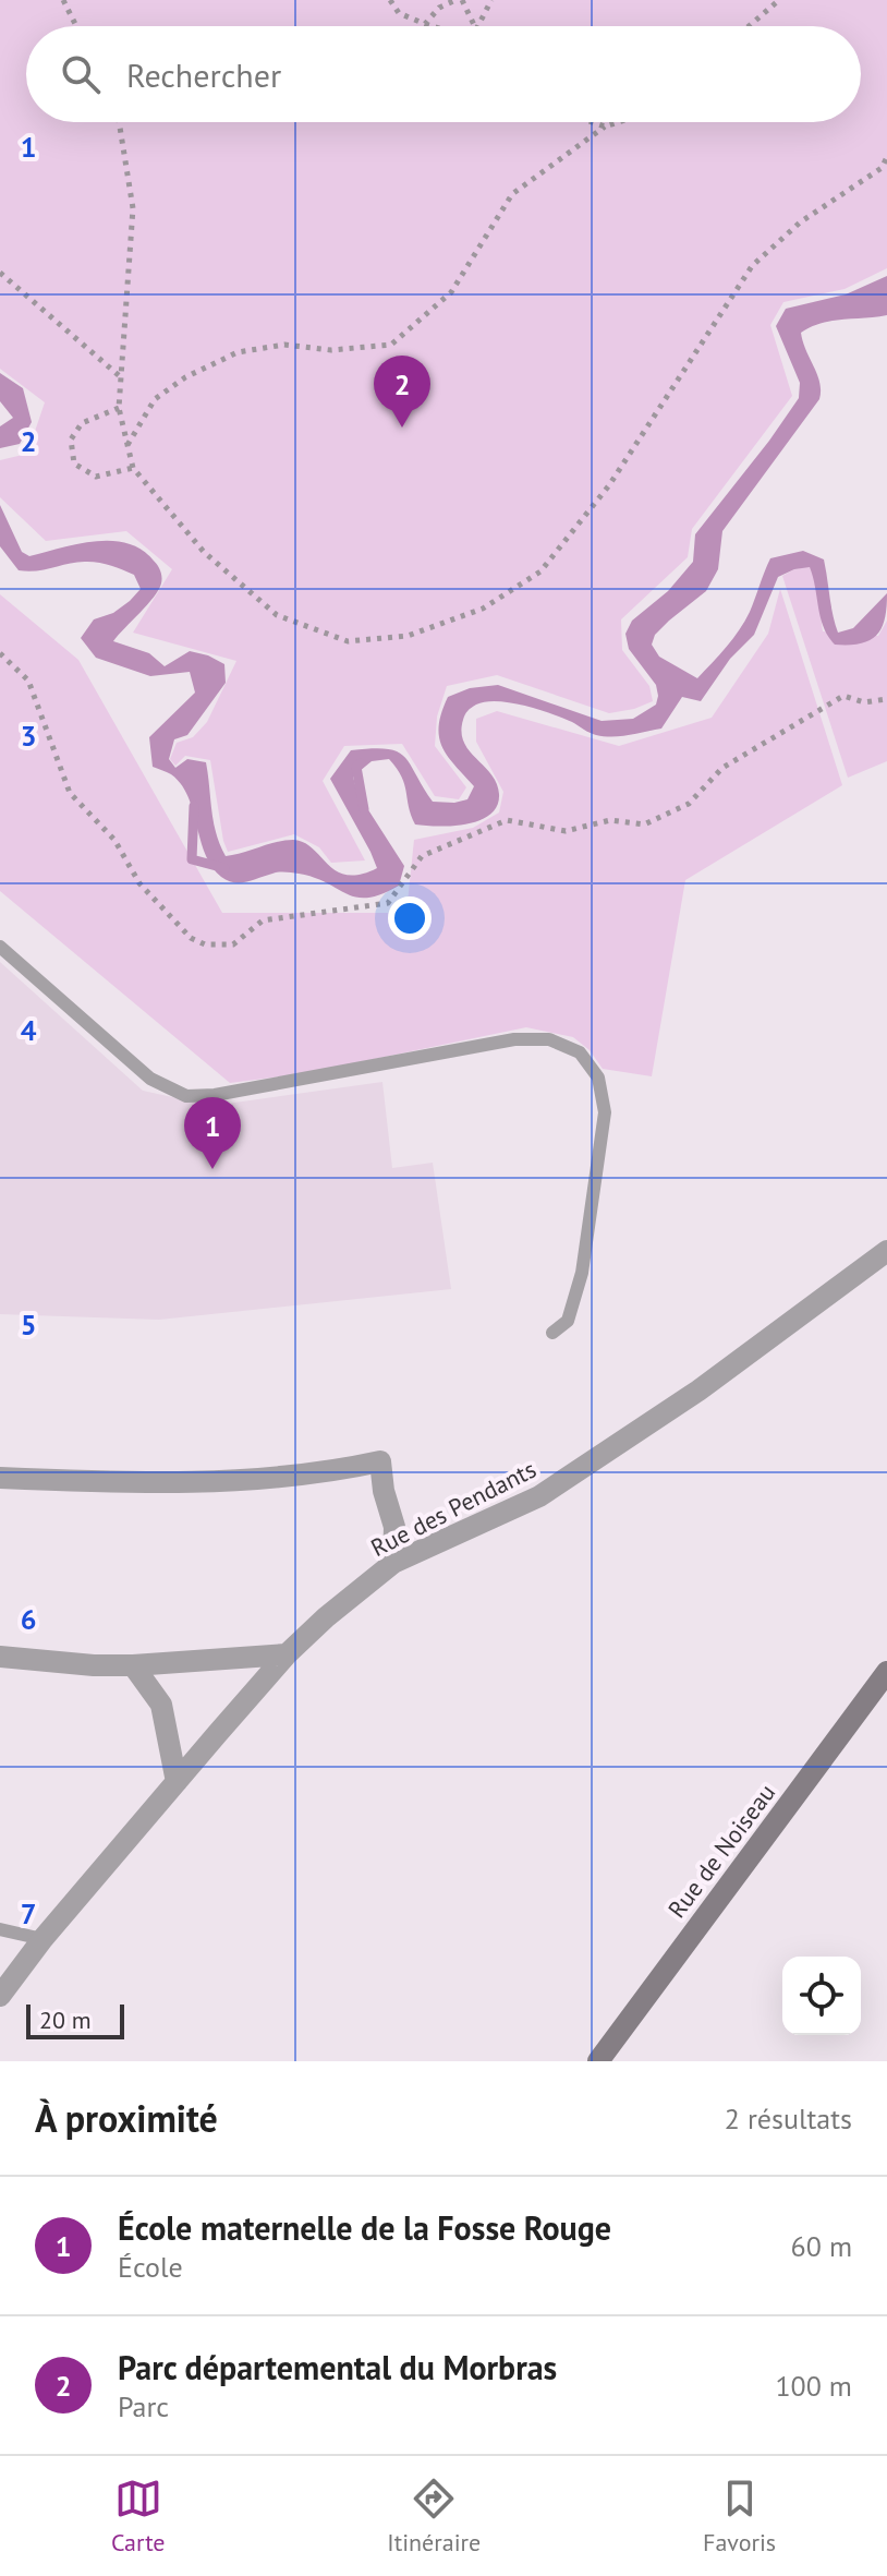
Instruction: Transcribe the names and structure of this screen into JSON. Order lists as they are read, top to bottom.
{
  "streets": {
    "street": ["Rue des Pendants", "Rue de Noiseau"]
  },
  "scale_bar": "20 m",
  "page": {
    "search": "Rechercher",
    "pins": ["2", "1"],
    "scale": "20 m",
    "heading": ["À proximité", "2 résultats"],
    "list": [
      {
        "mark": "1",
        "name": "École maternelle de la Fosse Rouge",
        "note": "École",
        "value": "60 m"
      },
      {
        "mark": "2",
        "name": "Parc départemental du Morbras",
        "note": "Parc",
        "value": "100 m"
      }
    ],
    "nav": ["Carte", "Itinéraire", "Favoris"]
  },
  "grid": {
    "rows": [
      "1",
      "2",
      "3",
      "4",
      "5",
      "6",
      "7"
    ]
  }
}
